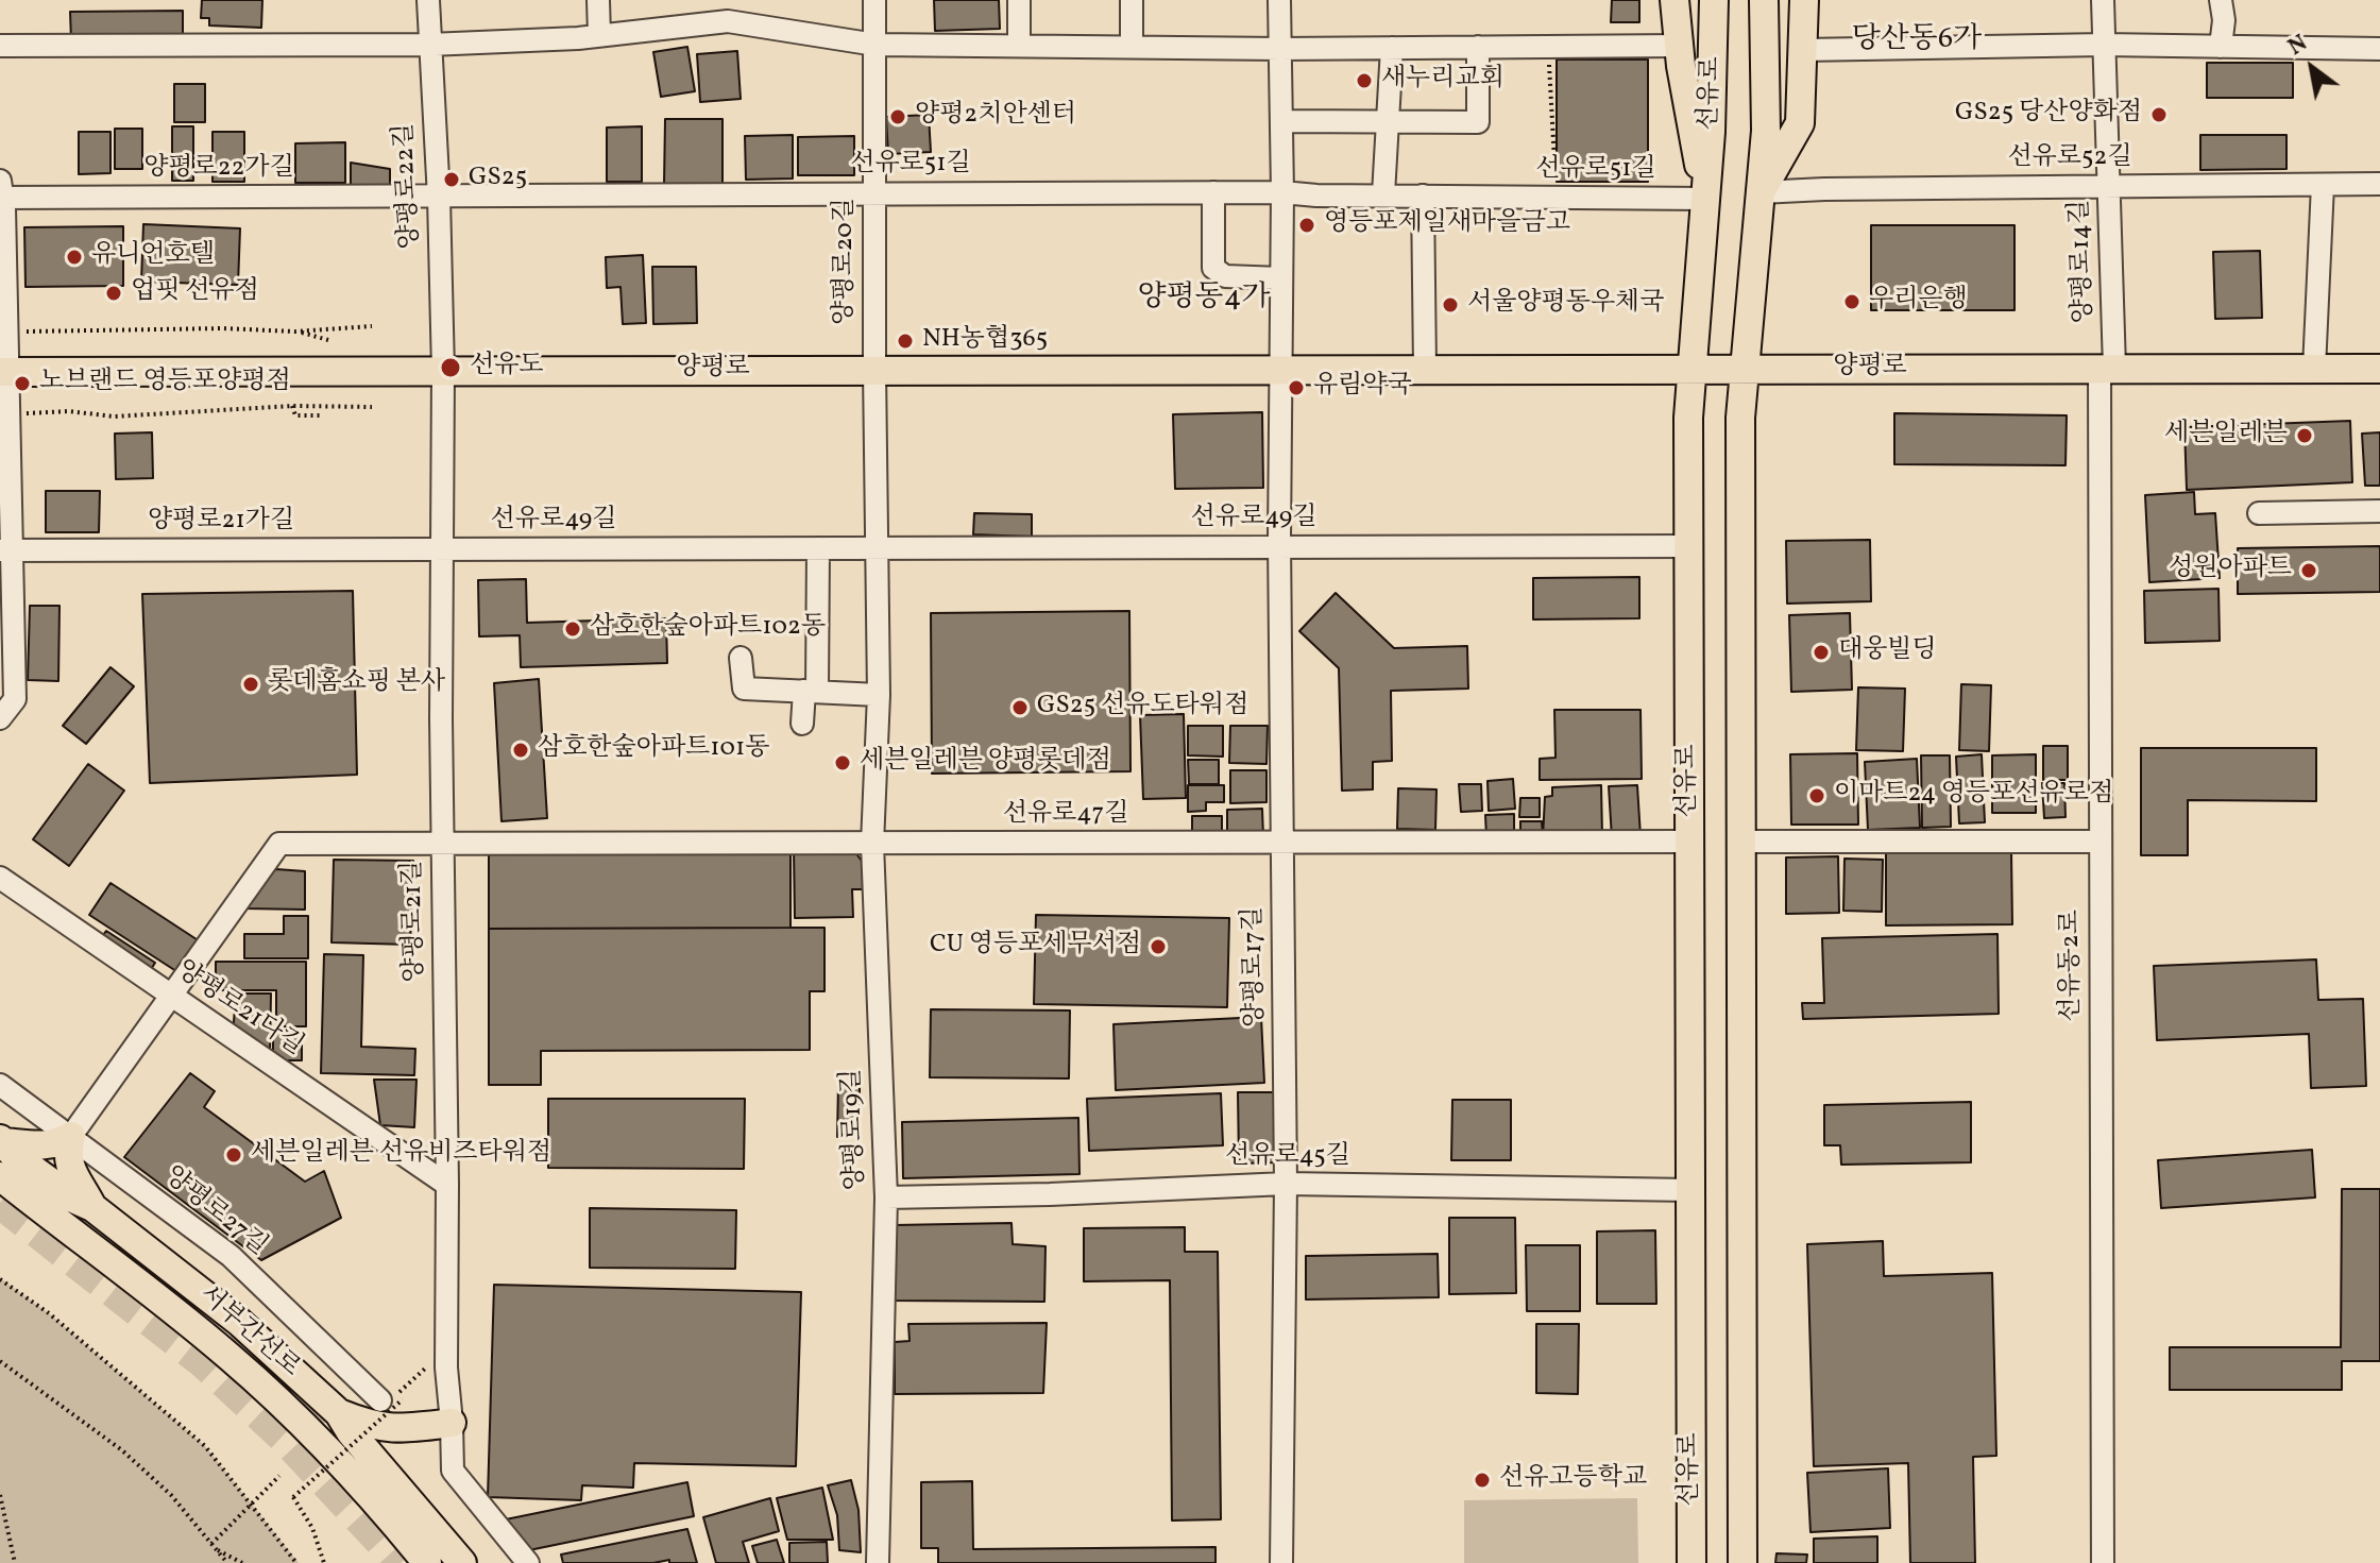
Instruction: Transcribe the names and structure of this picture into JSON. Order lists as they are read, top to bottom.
{
  "streets": {
    "main road": ["선유로", "양평로", "서부간선로"],
    "street": [
      "선유로52길",
      "선유로51길",
      "양평로22가길",
      "양평로22길",
      "양평로20길",
      "양평로14길",
      "선유로49길",
      "양평로21가길",
      "선유로47길",
      "양평로21길",
      "선유동2로",
      "양평로17길",
      "양평로21다길",
      "양평로19길",
      "선유로45길",
      "양평로27길"
    ]
  },
  "crossings": [
    ["선유로", "선유로52길"],
    ["선유로", "선유로51길"],
    ["선유로", "양평로"],
    ["선유로", "선유로49길"],
    ["선유로", "선유로47길"],
    ["선유로", "선유로45길"],
    ["선유로52길", "양평로14길"],
    ["선유로51길", "양평로22가길"],
    ["선유로51길", "양평로22길"],
    ["선유로51길", "양평로20길"],
    ["선유로51길", "양평로17길"],
    ["양평로22가길", "양평로22길"],
    ["양평로22길", "양평로"],
    ["양평로22길", "양평로21길"],
    ["양평로20길", "양평로"],
    ["양평로20길", "양평로19길"],
    ["양평로14길", "양평로"],
    ["양평로14길", "선유동2로"],
    ["양평로", "양평로21길"],
    ["양평로", "선유동2로"],
    ["양평로", "양평로17길"],
    ["양평로", "양평로19길"],
    ["선유로49길", "양평로21가길"],
    ["선유로49길", "양평로21길"],
    ["선유로49길", "양평로17길"],
    ["선유로49길", "양평로19길"],
    ["양평로21가길", "양평로21길"],
    ["선유로47길", "양평로21길"],
    ["선유로47길", "양평로17길"],
    ["선유로47길", "양평로21다길"],
    ["선유로47길", "양평로19길"],
    ["양평로21길", "양평로21다길"],
    ["양평로17길", "선유로45길"],
    ["양평로19길", "선유로45길"]
  ],
  "districts": ["당산동6가", "양평동4가"],
  "places": [
    "새누리교회",
    "GS25 당산양화점",
    "양평2치안센터",
    "GS25",
    "영등포제일새마을금고",
    "유니언호텔",
    "업핏 선유점",
    "우리은행",
    "서울양평동우체국",
    "NH농협365",
    "선유도",
    "노브랜드 영등포양평점",
    "유림약국",
    "세븐일레븐",
    "성원아파트",
    "삼호한숲아파트102동",
    "대웅빌딩",
    "롯데홈쇼핑 본사",
    "GS25 선유도타워점",
    "삼호한숲아파트101동",
    "세븐일레븐 양평롯데점",
    "이마트24 영등포선유로점",
    "CU 영등포세무서점",
    "세븐일레븐 선유비즈타워점",
    "선유고등학교"
  ],
  "north": "top left"
}
